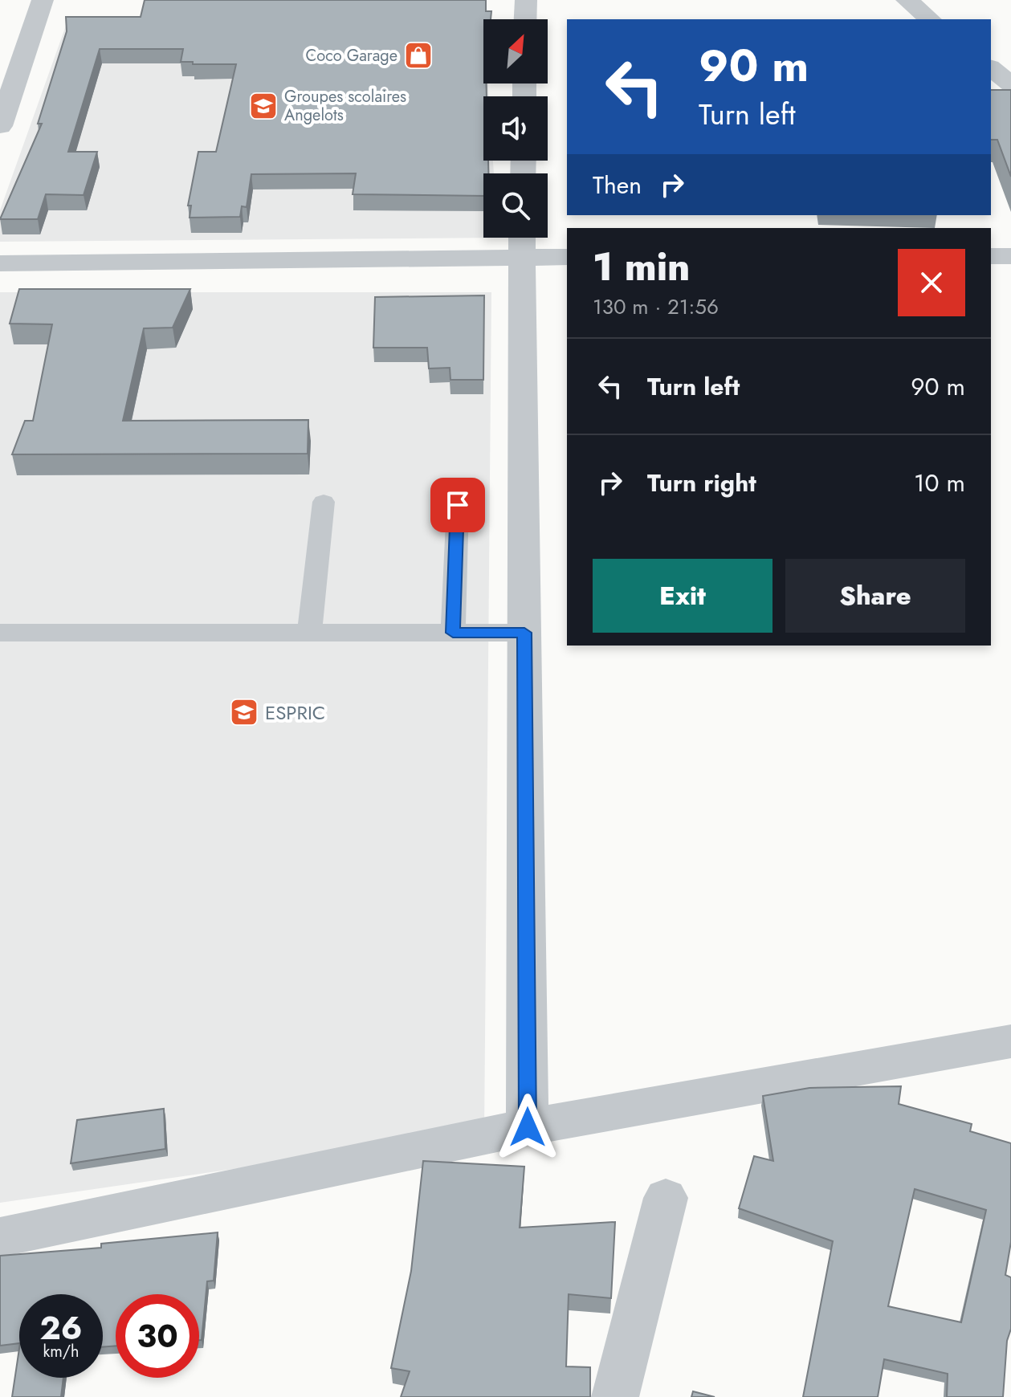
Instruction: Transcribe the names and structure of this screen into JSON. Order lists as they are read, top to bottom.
{
  "places": {
    "shop": ["Coco Garage"],
    "school or university": ["Groupes scolaires Angelots", "ESPRIC"]
  },
  "north": "top right",
  "page": {
    "turn": ["90 m", "Turn left"],
    "then": "Then",
    "heading": ["1 min", "130 m · 21:56"],
    "list": [
      {
        "name": "Turn left",
        "value": "90 m"
      },
      {
        "name": "Turn right",
        "value": "10 m"
      }
    ],
    "buttons": ["Exit", "Share"],
    "speed": "26 km/h",
    "limit": "30"
  }
}
